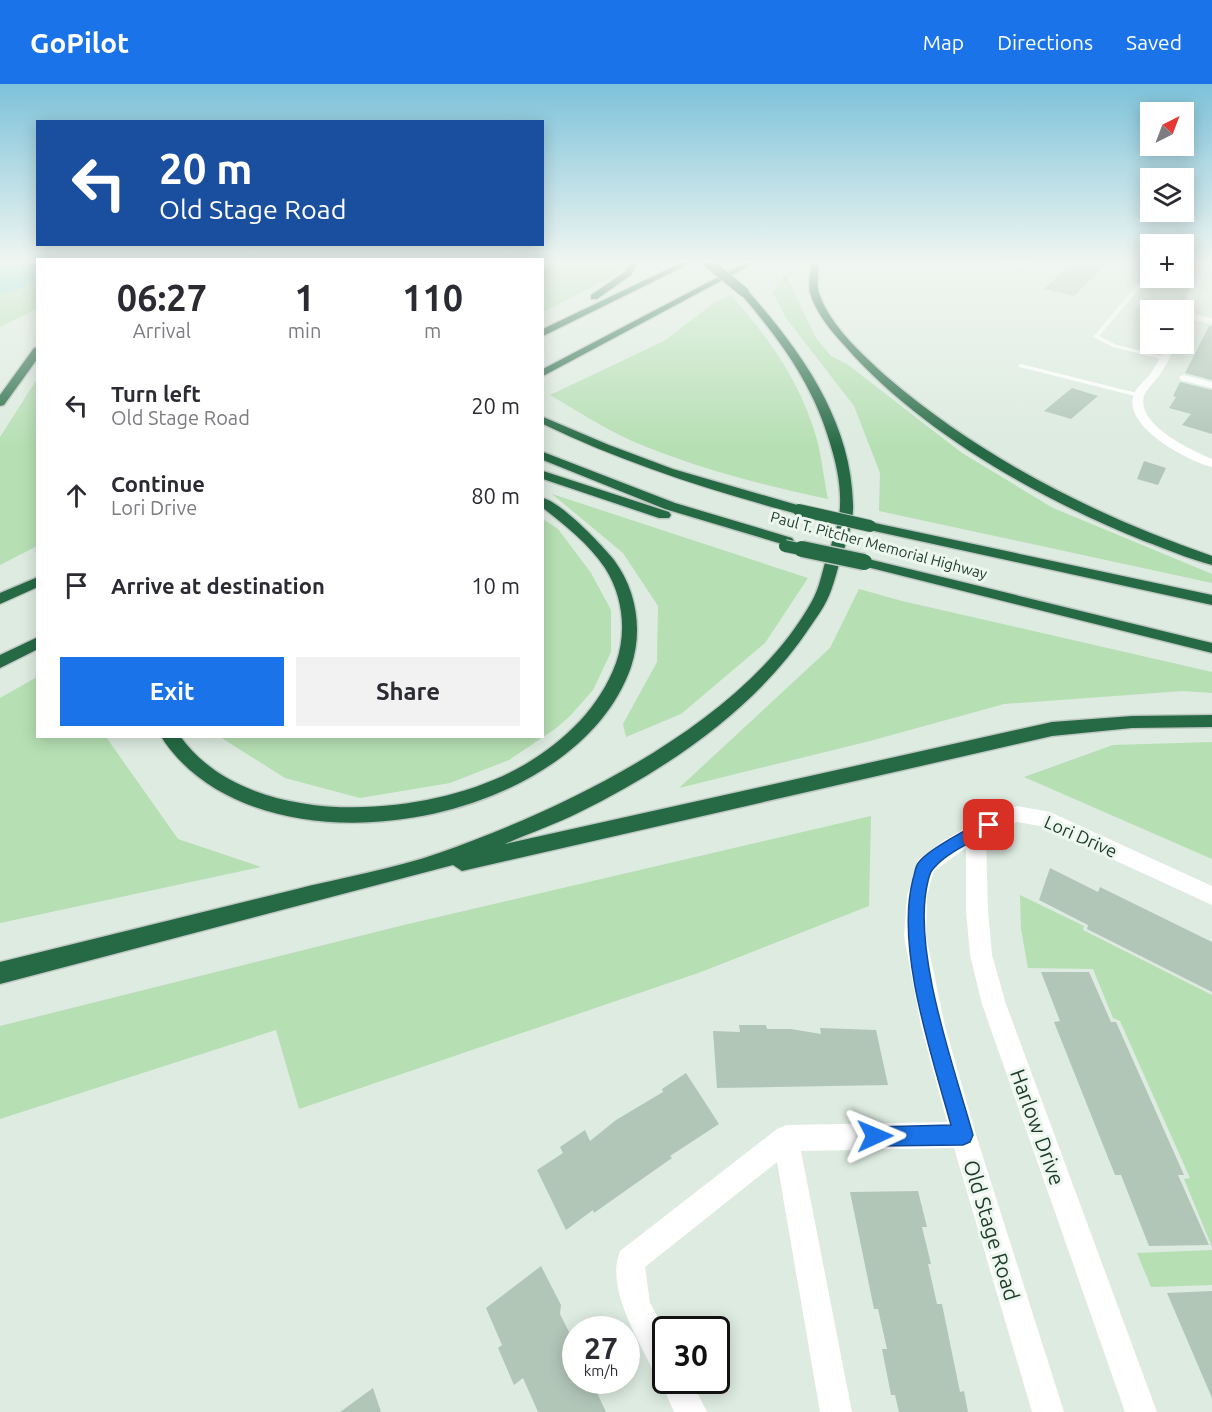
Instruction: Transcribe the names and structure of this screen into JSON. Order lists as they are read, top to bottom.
{
  "streets": {
    "highway": ["Paul T. Pitcher Memorial Highway"],
    "street": ["Lori Drive", "Harlow Drive", "Old Stage Road"]
  },
  "crossings": [
    ["Lori Drive", "Harlow Drive"],
    ["Lori Drive", "Old Stage Road"]
  ],
  "north": "top right",
  "page": {
    "header": "GoPilot",
    "nav": ["Map", "Directions", "Saved"],
    "map_buttons": ["+", "−"],
    "turn": ["20 m", "Old Stage Road"],
    "eta": [
      "06:27",
      "Arrival",
      "1",
      "min",
      "110",
      "m"
    ],
    "list": [
      {
        "name": "Turn left",
        "note": "Old Stage Road",
        "value": "20 m"
      },
      {
        "name": "Continue",
        "note": "Lori Drive",
        "value": "80 m"
      },
      {
        "name": "Arrive at destination",
        "value": "10 m"
      }
    ],
    "buttons": ["Exit", "Share"],
    "speed": "27 km/h",
    "limit": "30"
  }
}
